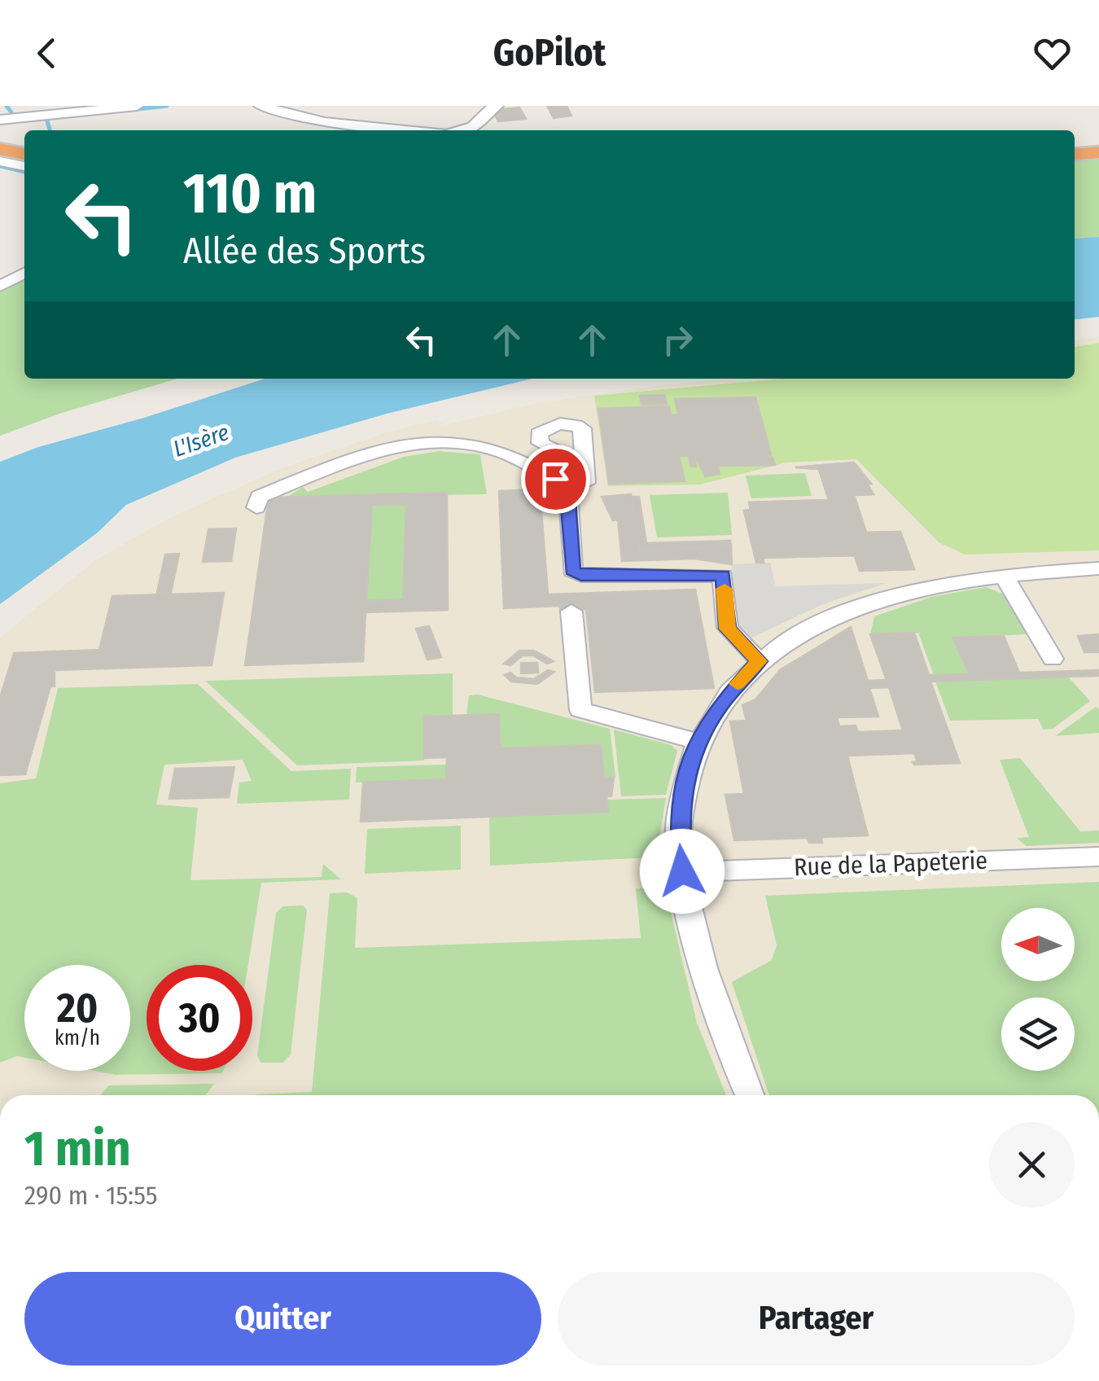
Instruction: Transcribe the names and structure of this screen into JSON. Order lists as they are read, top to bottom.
{
  "streets": {
    "street": ["Rue de la Papeterie"]
  },
  "water": ["L'Isère"],
  "north": "left",
  "page": {
    "header": "GoPilot",
    "turn": ["110 m", "Allée des Sports"],
    "speed": "20 km/h",
    "limit": "30",
    "heading": ["1 min", "290 m · 15:55"],
    "buttons": ["Quitter", "Partager"]
  }
}
